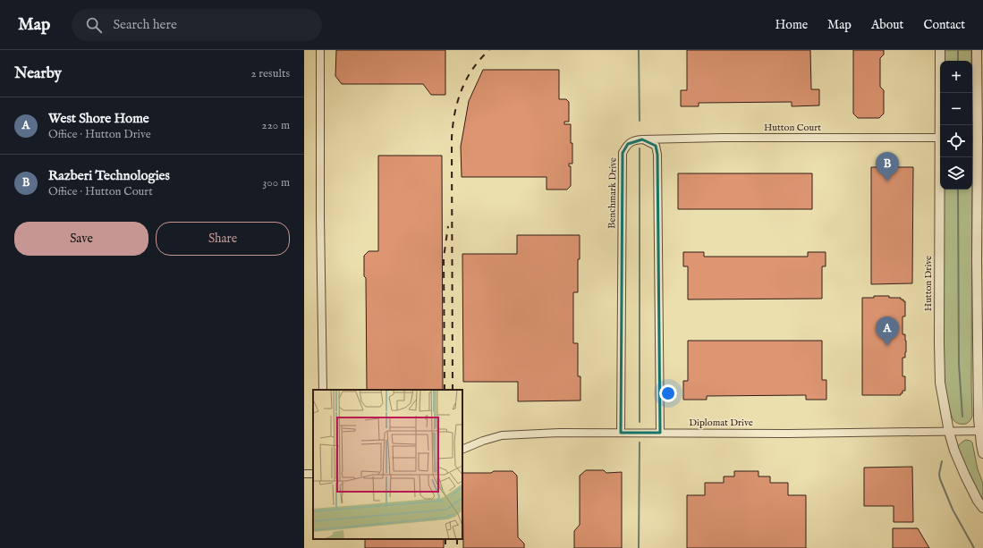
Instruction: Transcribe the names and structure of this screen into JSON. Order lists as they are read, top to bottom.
{
  "streets": {
    "street": [
      "Hutton Court",
      "Benchmark Drive",
      "Hutton Drive",
      "Diplomat Drive"
    ]
  },
  "crossings": [
    ["Hutton Court", "Benchmark Drive"],
    ["Benchmark Drive", "Diplomat Drive"],
    ["Hutton Drive", "Diplomat Drive"]
  ],
  "page": {
    "header": "Map",
    "search": "Search here",
    "nav": [
      "Home",
      "Map",
      "About",
      "Contact"
    ],
    "heading": ["Nearby", "2 results"],
    "map_buttons": ["+", "−"],
    "list": [
      {
        "mark": "A",
        "name": "West Shore Home",
        "note": "Office · Hutton Drive",
        "value": "220 m"
      },
      {
        "mark": "B",
        "name": "Razberi Technologies",
        "note": "Office · Hutton Court",
        "value": "300 m"
      }
    ],
    "pins": ["B", "A"],
    "buttons": ["Save", "Share"]
  }
}
